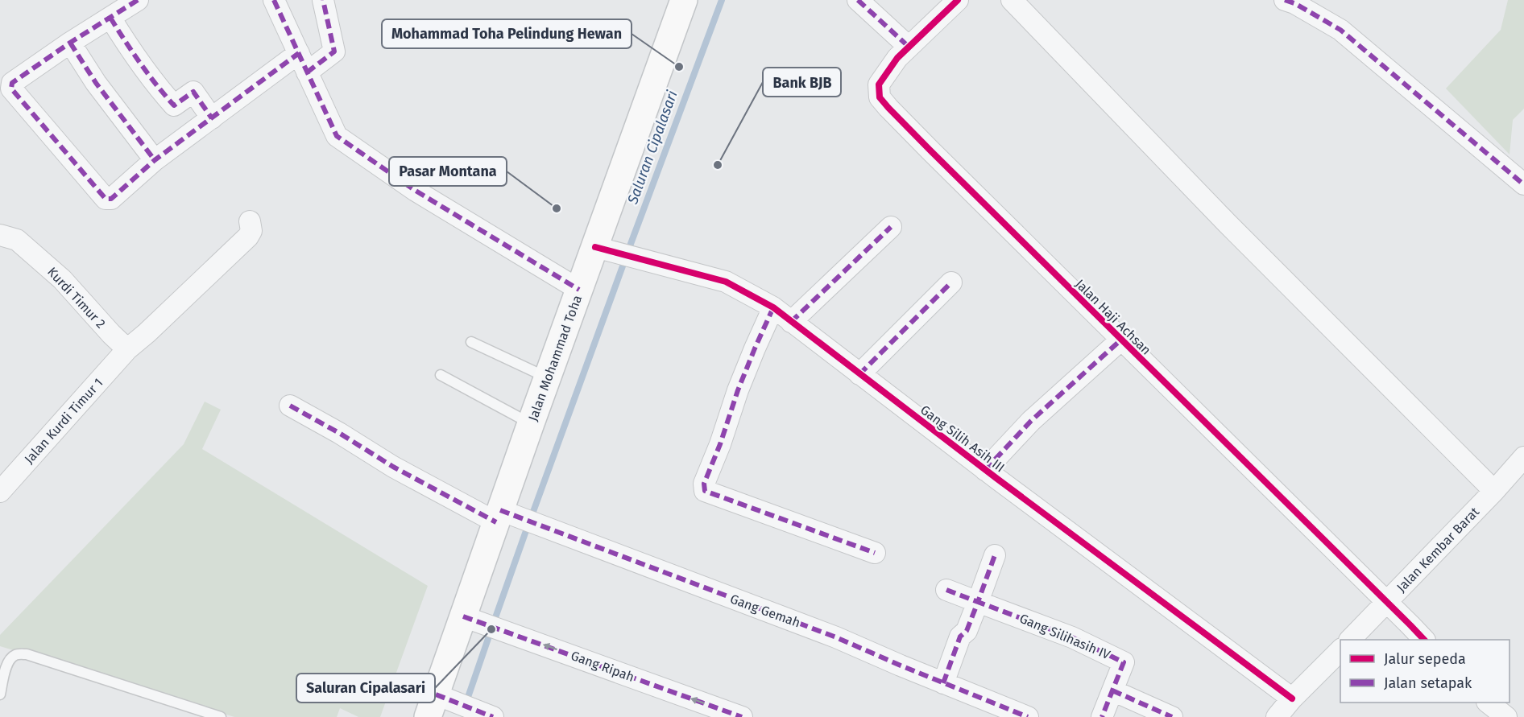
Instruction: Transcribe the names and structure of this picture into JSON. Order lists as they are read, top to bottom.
{
  "streets": {
    "main road": ["Jalan Mohammad Toha"],
    "street": [
      "Kurdi Timur 2",
      "Jalan Haji Achsan",
      "Jalan Kurdi Timur 1",
      "Gang Silih Asih III",
      "Jalan Kembar Barat",
      "Gang Gemah",
      "Gang Silihasih IV",
      "Gang Ripah"
    ]
  },
  "crossings": [
    ["Kurdi Timur 2", "Jalan Kurdi Timur 1"],
    ["Jalan Haji Achsan", "Jalan Kembar Barat"],
    ["Jalan Mohammad Toha", "Gang Silih Asih III"],
    ["Jalan Mohammad Toha", "Gang Gemah"],
    ["Jalan Mohammad Toha", "Gang Ripah"]
  ],
  "one_way": ["Gang Ripah"],
  "water": ["Saluran Cipalasari"],
  "places": [
    "Mohammad Toha Pelindung Hewan",
    "Bank BJB",
    "Pasar Montana",
    "Saluran Cipalasari"
  ],
  "legend": ["Jalur sepeda", "Jalan setapak"]
}
